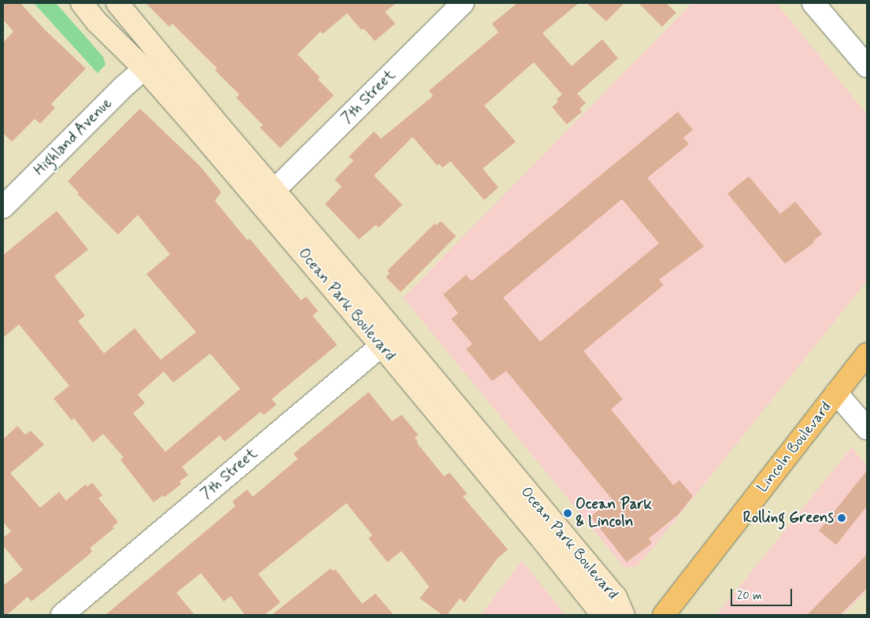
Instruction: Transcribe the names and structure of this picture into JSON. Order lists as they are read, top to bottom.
{
  "streets": {
    "highway": ["Lincoln Boulevard"],
    "street": ["7th Street", "Highland Avenue", "Ocean Park Boulevard"]
  },
  "crossings": [
    ["7th Street", "Ocean Park Boulevard"]
  ],
  "places": ["Ocean Park & Lincoln", "Rolling Greens"],
  "scale_bar": "20 m"
}
